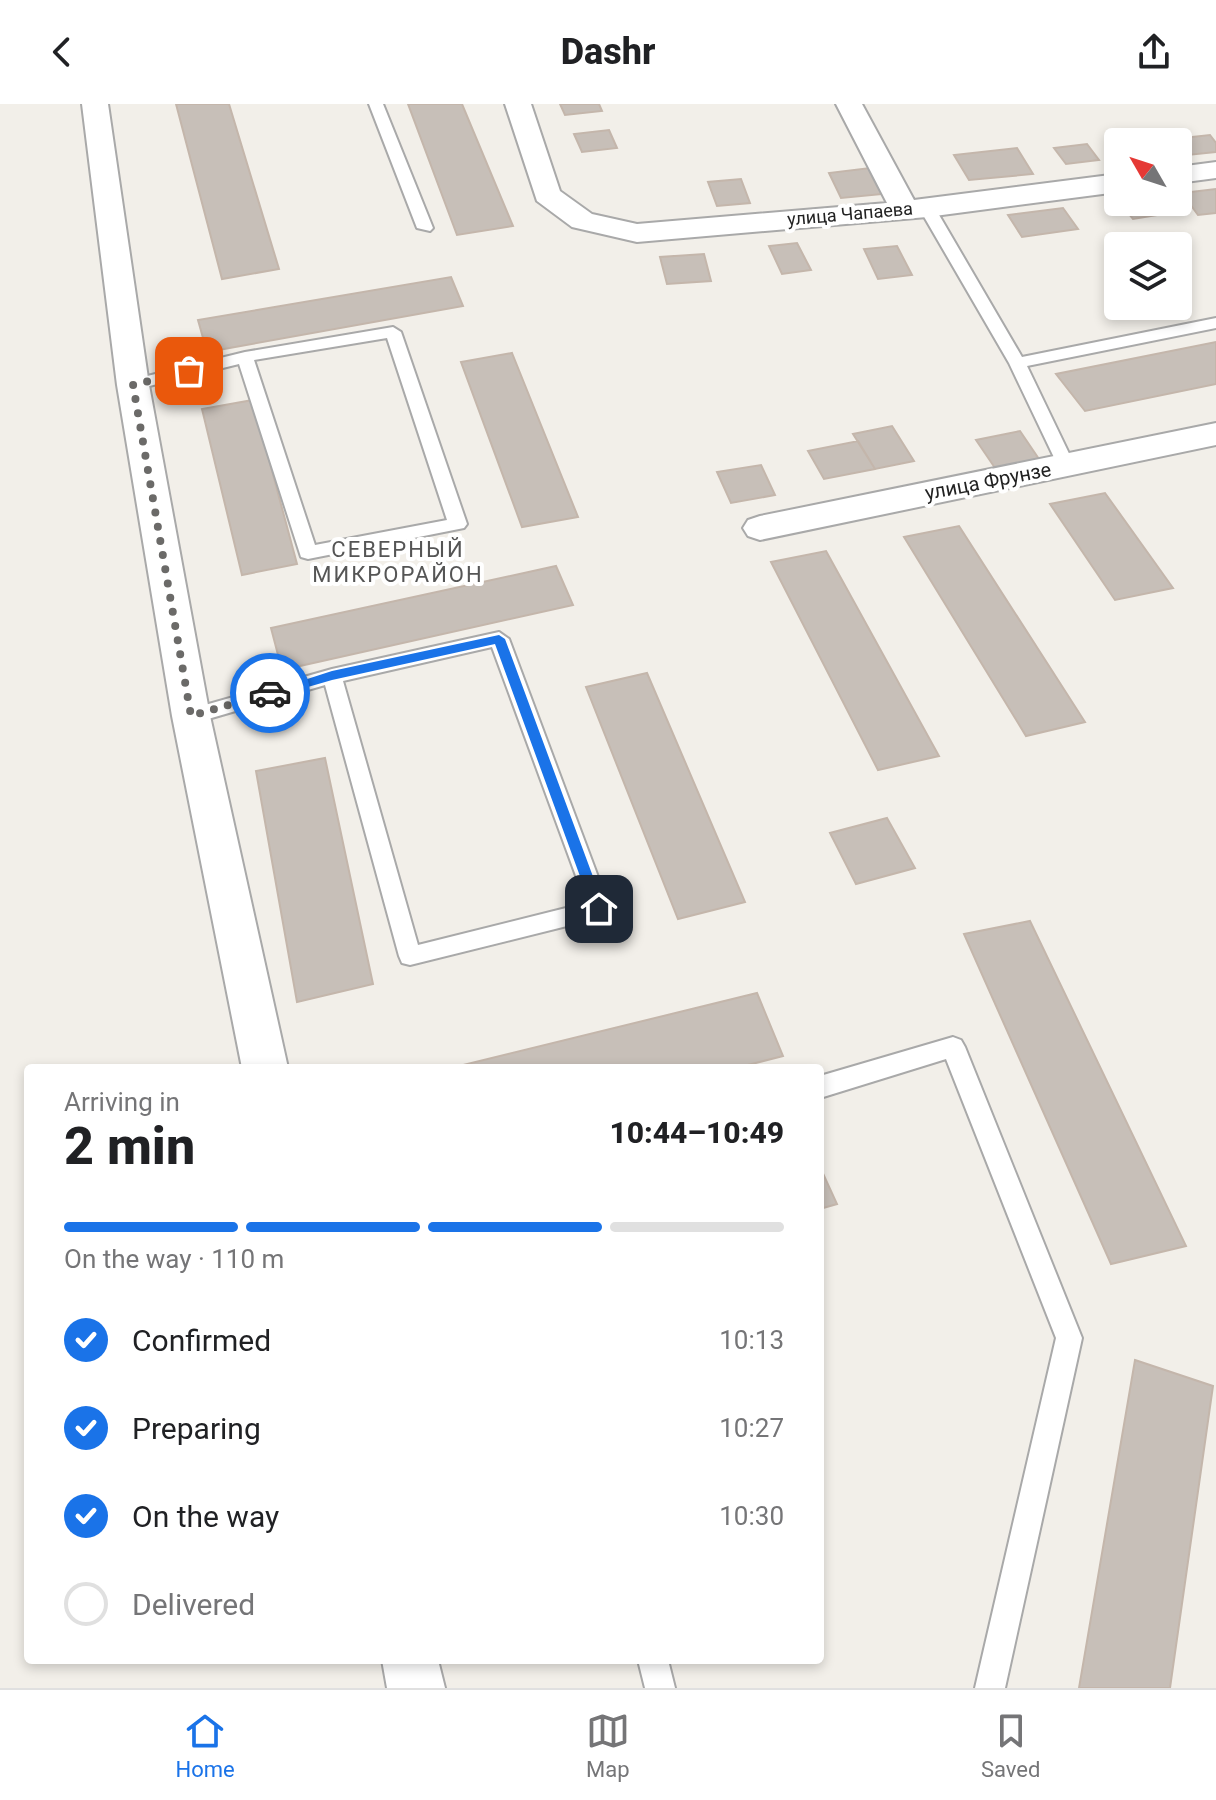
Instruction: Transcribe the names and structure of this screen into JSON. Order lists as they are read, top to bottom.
{
  "streets": {
    "street": ["улица Чапаева", "улица Фрунзе"]
  },
  "districts": ["СЕВЕРНЫЙ МИКРОРАЙОН"],
  "north": "top left",
  "page": {
    "header": "Dashr",
    "heading": ["2 min", "Arriving in", "10:44–10:49"],
    "bar": "On the way · 110 m",
    "list": [
      ["Confirmed", "10:13"],
      ["Preparing", "10:27"],
      ["On the way", "10:30"],
      "Delivered"
    ],
    "tabs": ["Home", "Map", "Saved"]
  }
}
